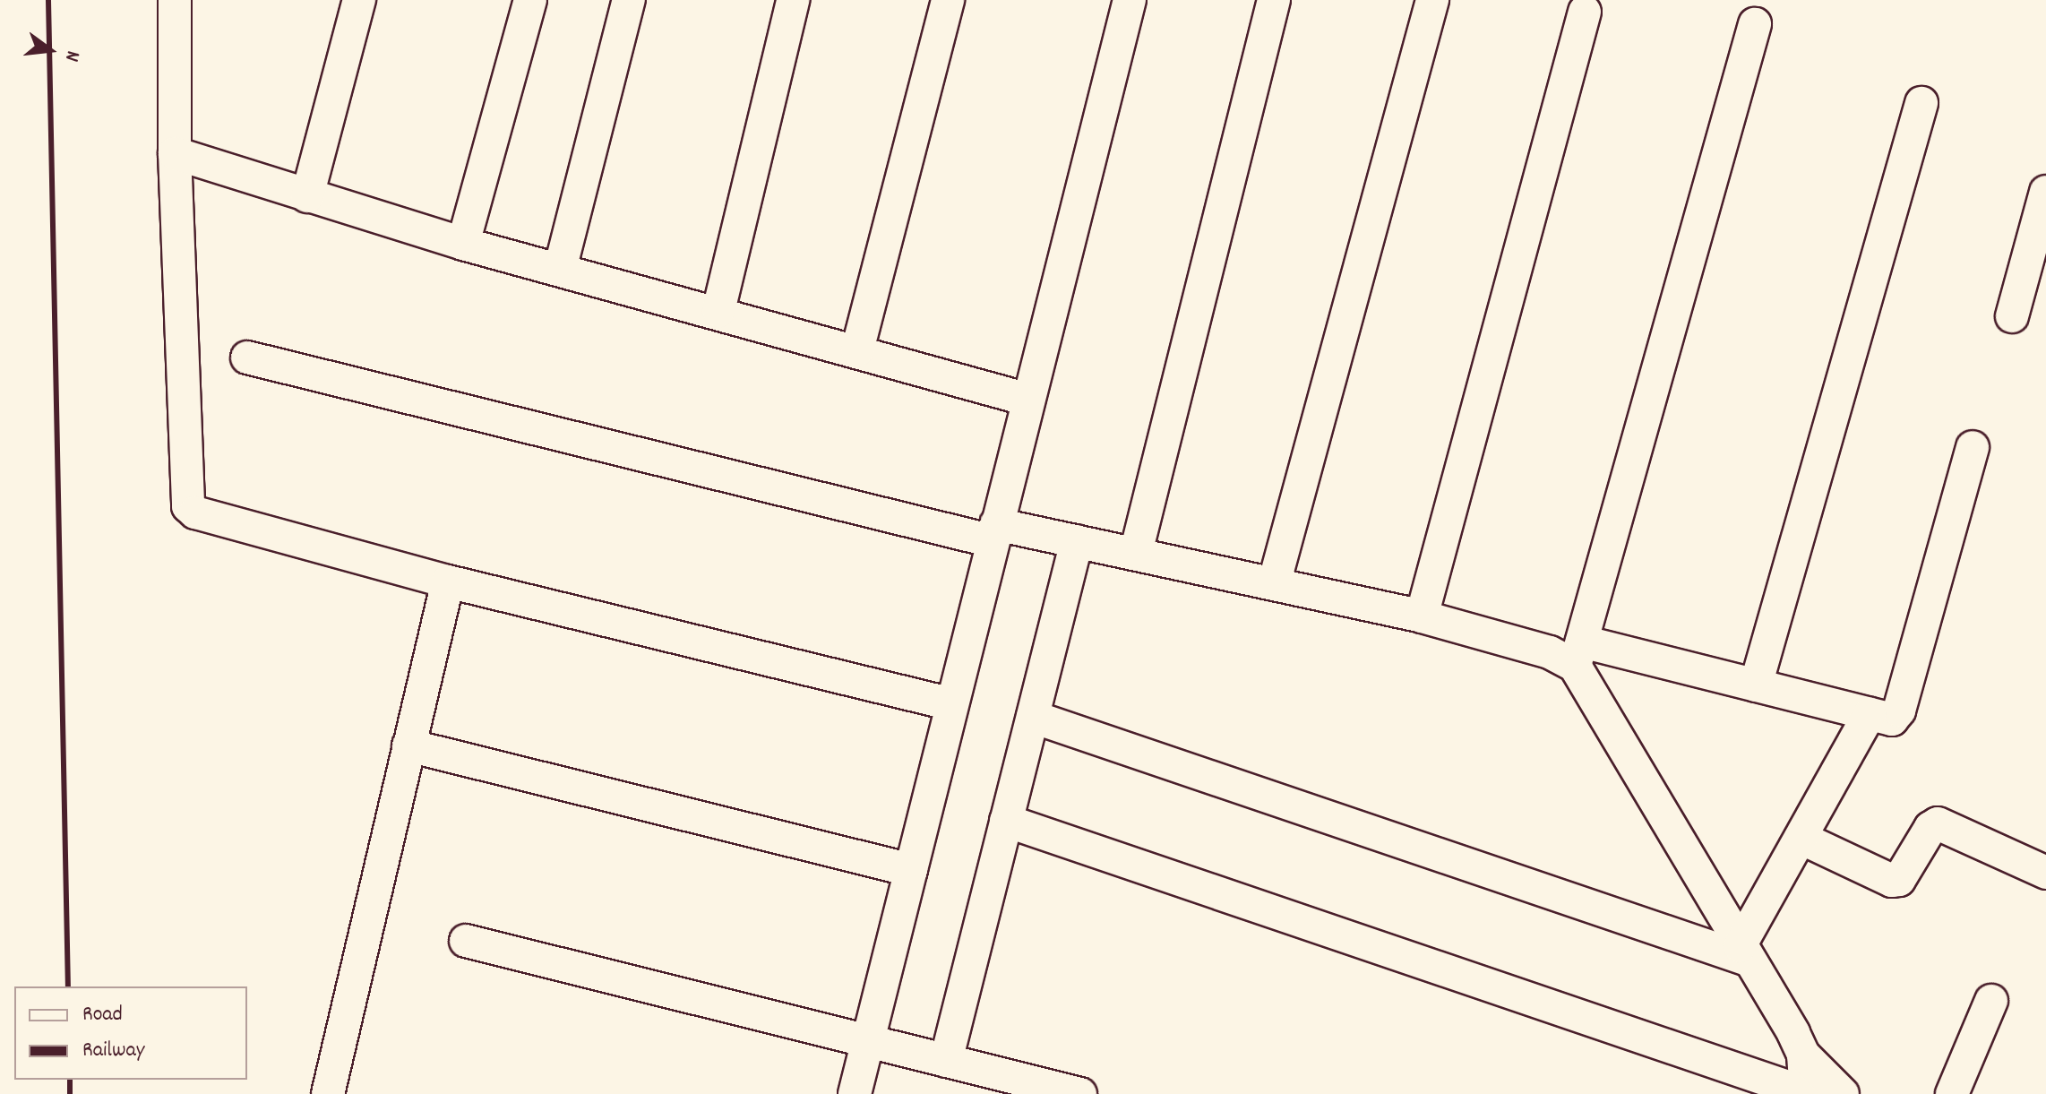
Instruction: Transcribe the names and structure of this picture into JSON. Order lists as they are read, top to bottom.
{
  "legend": ["Road", "Railway"],
  "north": "right"
}
